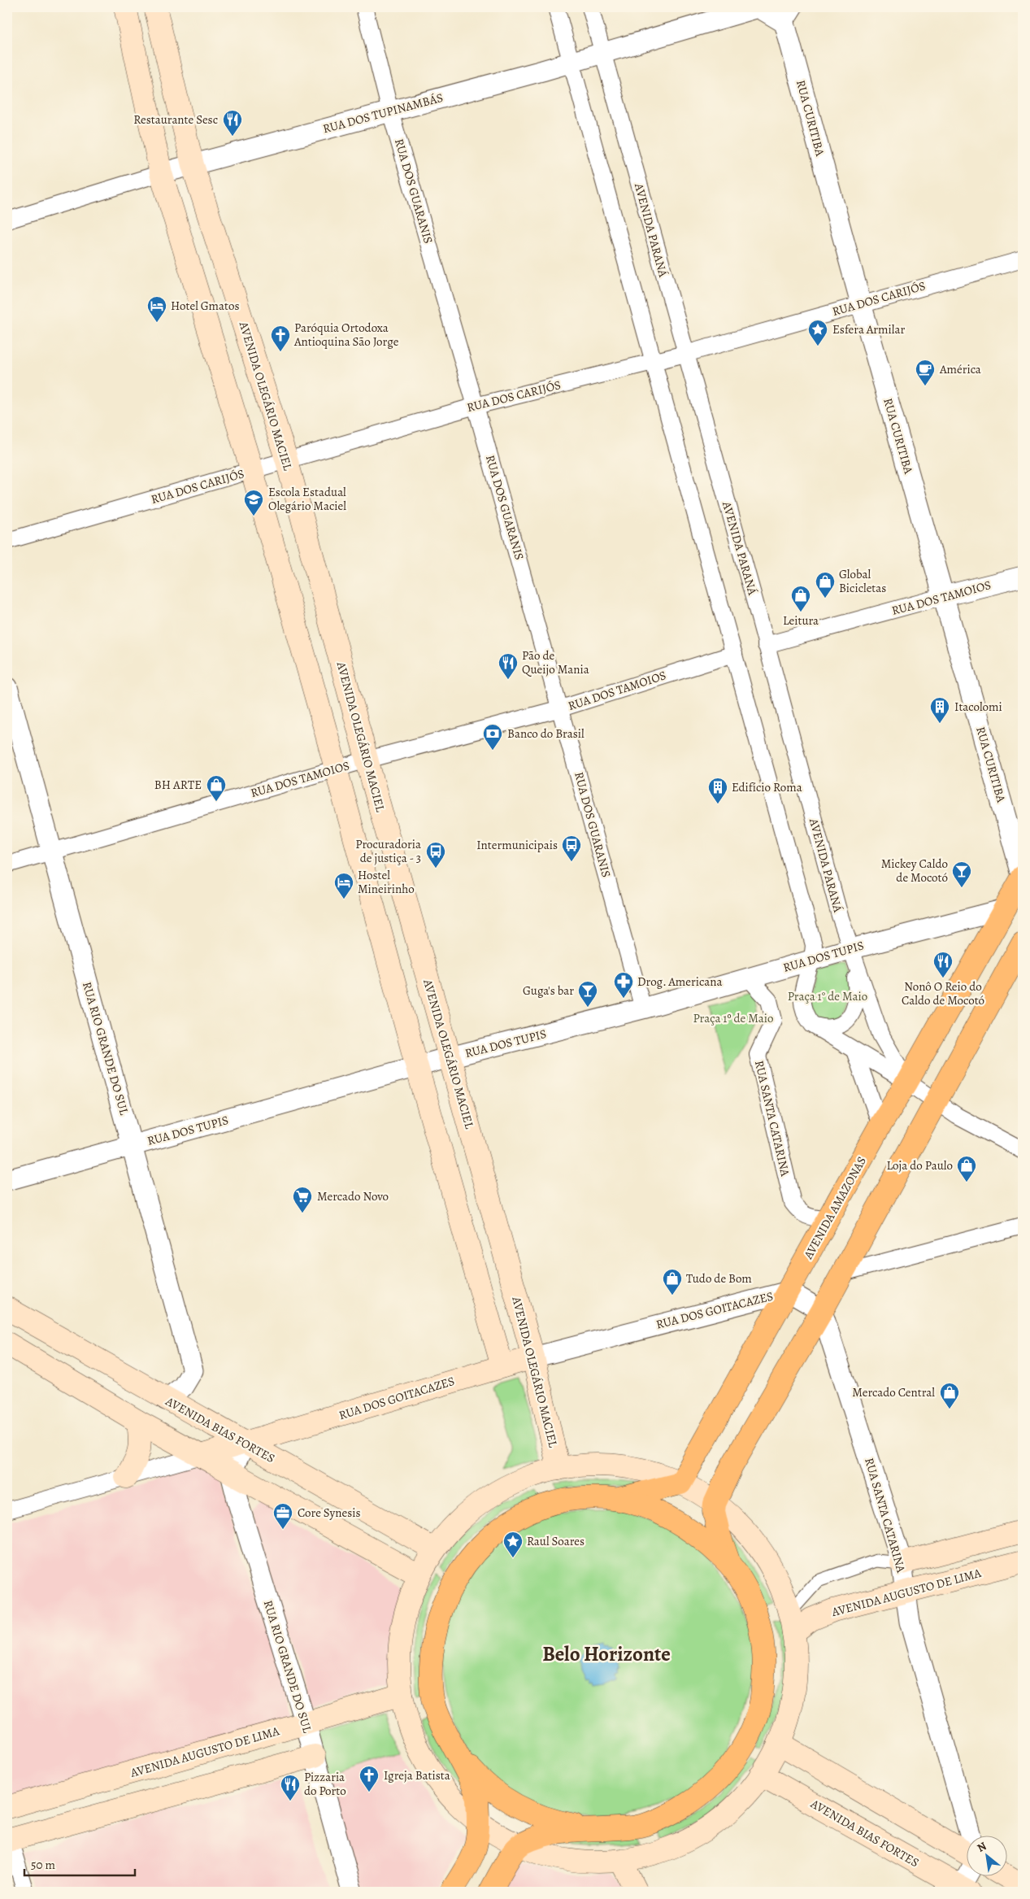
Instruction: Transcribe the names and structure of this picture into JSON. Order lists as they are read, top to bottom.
{
  "streets": {
    "main road": [
      "AVENIDA OLEGÁRIO MACIEL",
      "AVENIDA AMAZONAS",
      "RUA DOS GOITACAZES",
      "AVENIDA BIAS FORTES",
      "AVENIDA AUGUSTO DE LIMA"
    ],
    "street": [
      "RUA DOS TUPINAMBÁS",
      "RUA CURITIBA",
      "RUA DOS GUARANIS",
      "AVENIDA PARANÁ",
      "RUA DOS CARIJÓS",
      "RUA DOS TAMOIOS",
      "RUA DOS TUPIS",
      "RUA RIO GRANDE DO SUL",
      "RUA SANTA CATARINA"
    ]
  },
  "crossings": [
    ["RUA DOS TUPINAMBÁS", "RUA CURITIBA"],
    ["RUA DOS TUPINAMBÁS", "RUA DOS GUARANIS"],
    ["RUA DOS TUPINAMBÁS", "AVENIDA PARANÁ"],
    ["RUA DOS TUPINAMBÁS", "AVENIDA OLEGÁRIO MACIEL"],
    ["RUA CURITIBA", "RUA DOS CARIJÓS"],
    ["RUA CURITIBA", "RUA DOS TAMOIOS"],
    ["RUA CURITIBA", "AVENIDA AMAZONAS"],
    ["RUA DOS GUARANIS", "RUA DOS CARIJÓS"],
    ["RUA DOS GUARANIS", "RUA DOS TAMOIOS"],
    ["RUA DOS GUARANIS", "RUA DOS TUPIS"],
    ["AVENIDA PARANÁ", "RUA DOS CARIJÓS"],
    ["AVENIDA PARANÁ", "RUA DOS TAMOIOS"],
    ["AVENIDA PARANÁ", "RUA DOS TUPIS"],
    ["AVENIDA PARANÁ", "AVENIDA AMAZONAS"],
    ["RUA DOS CARIJÓS", "AVENIDA OLEGÁRIO MACIEL"],
    ["AVENIDA OLEGÁRIO MACIEL", "RUA DOS TAMOIOS"],
    ["AVENIDA OLEGÁRIO MACIEL", "RUA DOS TUPIS"],
    ["AVENIDA OLEGÁRIO MACIEL", "RUA DOS GOITACAZES"],
    ["RUA DOS TAMOIOS", "RUA RIO GRANDE DO SUL"],
    ["RUA DOS TUPIS", "RUA RIO GRANDE DO SUL"],
    ["RUA DOS TUPIS", "RUA SANTA CATARINA"],
    ["RUA DOS TUPIS", "AVENIDA AMAZONAS"],
    ["RUA RIO GRANDE DO SUL", "AVENIDA BIAS FORTES"],
    ["RUA RIO GRANDE DO SUL", "AVENIDA AUGUSTO DE LIMA"],
    ["RUA SANTA CATARINA", "AVENIDA AMAZONAS"],
    ["RUA SANTA CATARINA", "AVENIDA AUGUSTO DE LIMA"],
    ["AVENIDA AMAZONAS", "RUA DOS GOITACAZES"],
    ["RUA DOS GOITACAZES", "AVENIDA BIAS FORTES"]
  ],
  "districts": ["Belo Horizonte"],
  "parks": ["Praça 1° de Maio", "Praça 1º de Maio"],
  "places": {
    "restaurant": [
      "Restaurante Sesc",
      "Pão de Queijo Mania",
      "Nonô O Reio do Caldo de Mocotó",
      "Pizzaria do Porto"
    ],
    "hotel": ["Hotel Gmatos", "Hostel Mineirinho"],
    "place": ["Esfera Armilar", "Raul Soares"],
    "church": ["Paróquia Ortodoxa Antioquina São Jorge", "Igreja Batista"],
    "cafe": ["América"],
    "school or university": ["Escola Estadual Olegário Maciel"],
    "shop": [
      "Global Bicicletas",
      "Leitura",
      "BH ARTE",
      "Loja do Paulo",
      "Tudo de Bom",
      "Mercado Central"
    ],
    "building": ["Itacolomi", "Edifício Roma"],
    "bank": ["Banco do Brasil"],
    "bus stop": ["Intermunicipais", "Procuradoria de justiça - 3"],
    "bar": ["Mickey Caldo de Mocotó", "Guga's bar"],
    "pharmacy": ["Drog. Americana"],
    "supermarket": ["Mercado Novo"],
    "office": ["Core Synesis"]
  },
  "scale_bar": "50 m",
  "north": "top left"
}
